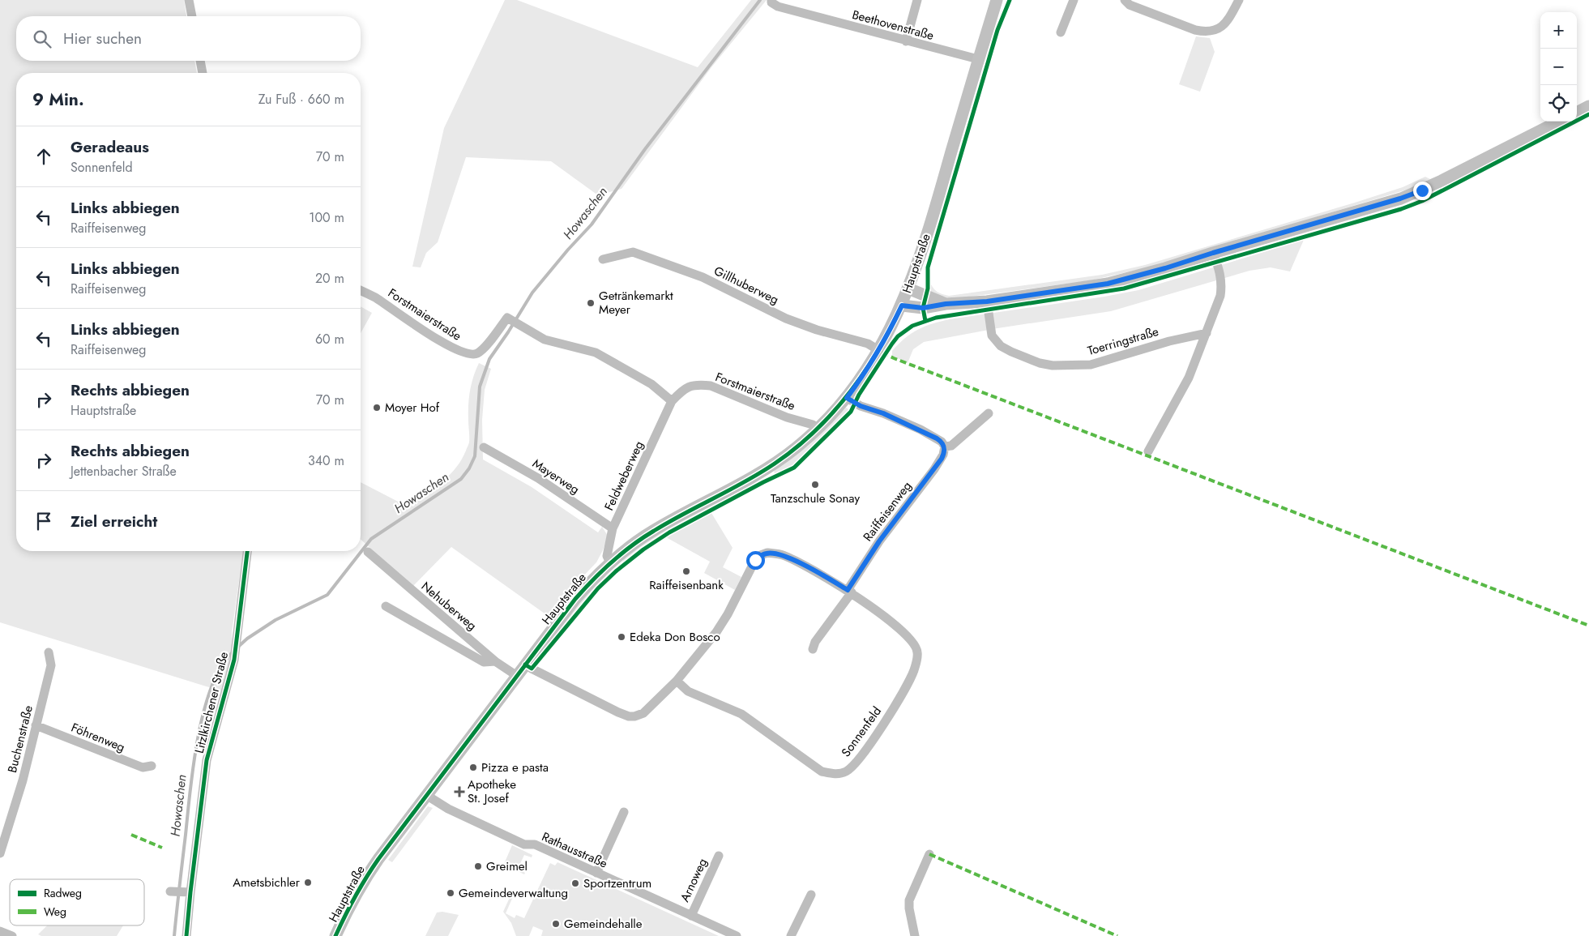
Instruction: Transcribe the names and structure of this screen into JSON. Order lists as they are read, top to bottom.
{
  "streets": {
    "main road": ["Hauptstraße"],
    "street": [
      "Beethovenstraße",
      "Gillhuberweg",
      "Forstmaierstraße",
      "Toerringstraße",
      "Feldweberweg",
      "Mayerweg",
      "Raiffeisenweg",
      "Nehuberweg",
      "Litzlkirchener Straße",
      "Sonnenfeld",
      "Föhrenweg",
      "Buchenstraße",
      "Rathausstraße",
      "Arnoweg"
    ]
  },
  "crossings": [
    ["Beethovenstraße", "Hauptstraße"],
    ["Hauptstraße", "Gillhuberweg"],
    ["Hauptstraße", "Forstmaierstraße"],
    ["Hauptstraße", "Feldweberweg"],
    ["Hauptstraße", "Nehuberweg"],
    ["Hauptstraße", "Sonnenfeld"],
    ["Hauptstraße", "Rathausstraße"],
    ["Forstmaierstraße", "Feldweberweg"],
    ["Feldweberweg", "Mayerweg"],
    ["Raiffeisenweg", "Sonnenfeld"],
    ["Föhrenweg", "Buchenstraße"],
    ["Rathausstraße", "Arnoweg"]
  ],
  "water": ["Howaschen"],
  "places": {
    "other": [
      "Getränkemarkt Meyer",
      "Moyer Hof",
      "Tanzschule Sonay",
      "Raiffeisenbank",
      "Edeka Don Bosco",
      "Pizza e pasta",
      "Greimel",
      "Ametsbichler",
      "Sportzentrum",
      "Gemeindeverwaltung",
      "Gemeindehalle"
    ],
    "health": ["Apotheke St. Josef"]
  },
  "legend": ["Radweg", "Weg"],
  "page": {
    "map_buttons": ["+", "−"],
    "search": "Hier suchen",
    "heading": ["9 Min.", "Zu Fuß · 660 m"],
    "list": [
      ["Geradeaus", "Sonnenfeld", "70 m"],
      ["Links abbiegen", "Raiffeisenweg", "100 m"],
      ["Links abbiegen", "Raiffeisenweg", "20 m"],
      ["Links abbiegen", "Raiffeisenweg", "60 m"],
      ["Rechts abbiegen", "Hauptstraße", "70 m"],
      ["Rechts abbiegen", "Jettenbacher Straße", "340 m"],
      "Ziel erreicht"
    ]
  }
}
